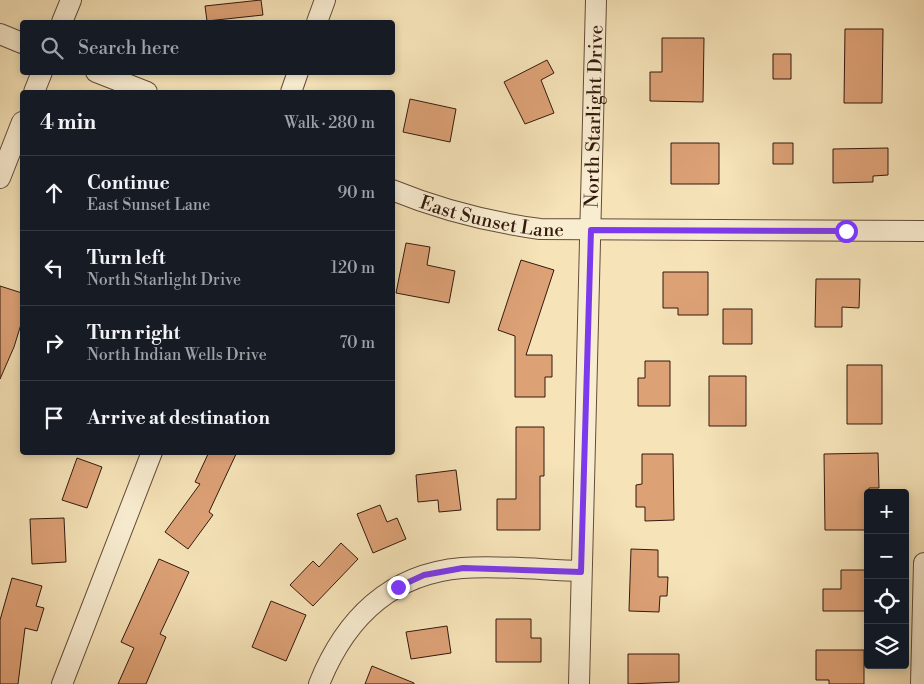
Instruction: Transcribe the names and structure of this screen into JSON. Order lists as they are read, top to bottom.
{
  "streets": {
    "street": ["North Starlight Drive", "East Sunset Lane"]
  },
  "crossings": [
    ["North Starlight Drive", "East Sunset Lane"]
  ],
  "page": {
    "search": "Search here",
    "heading": ["4 min", "Walk · 280 m"],
    "list": [
      ["Continue", "East Sunset Lane", "90 m"],
      ["Turn left", "North Starlight Drive", "120 m"],
      ["Turn right", "North Indian Wells Drive", "70 m"],
      "Arrive at destination"
    ],
    "map_buttons": ["+", "−"]
  }
}
